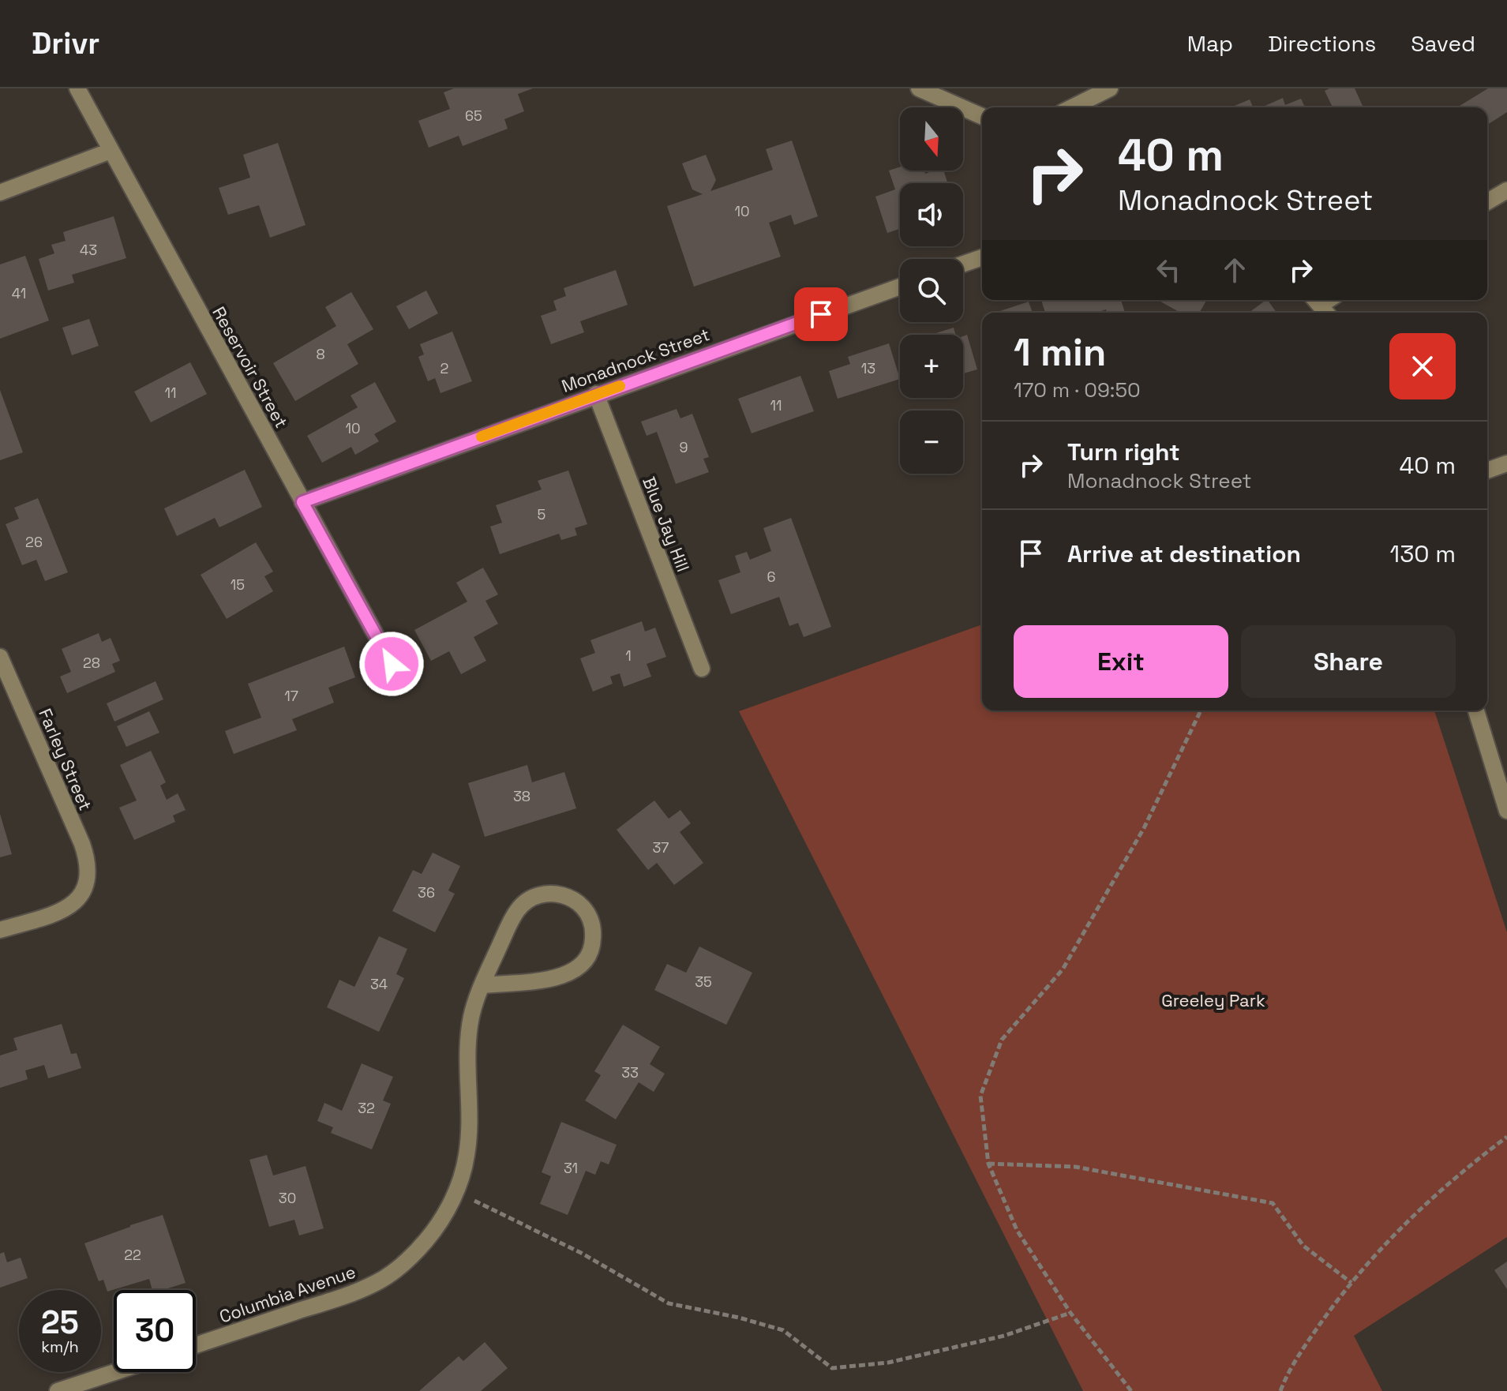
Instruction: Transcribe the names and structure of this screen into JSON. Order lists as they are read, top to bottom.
{
  "streets": {
    "street": [
      "Monadnock Street",
      "Reservoir Street",
      "Blue Jay Hill",
      "Farley Street",
      "Columbia Avenue"
    ]
  },
  "crossings": [
    ["Monadnock Street", "Reservoir Street"],
    ["Monadnock Street", "Blue Jay Hill"]
  ],
  "parks": ["Greeley Park"],
  "house_numbers": [
    "65",
    "10",
    "43",
    "41",
    "8",
    "2",
    "13",
    "11",
    "11",
    "10",
    "9",
    "5",
    "26",
    "6",
    "15",
    "1",
    "28",
    "17",
    "38",
    "37",
    "36",
    "35",
    "34",
    "33",
    "32",
    "31",
    "30",
    "22"
  ],
  "north": "bottom",
  "page": {
    "header": "Drivr",
    "nav": ["Map", "Directions", "Saved"],
    "map_buttons": ["+", "−"],
    "turn": ["40 m", "Monadnock Street"],
    "heading": ["1 min", "170 m · 09:50"],
    "list": [
      {
        "name": "Turn right",
        "note": "Monadnock Street",
        "value": "40 m"
      },
      {
        "name": "Arrive at destination",
        "value": "130 m"
      }
    ],
    "buttons": ["Exit", "Share"],
    "speed": "25 km/h",
    "limit": "30"
  }
}
